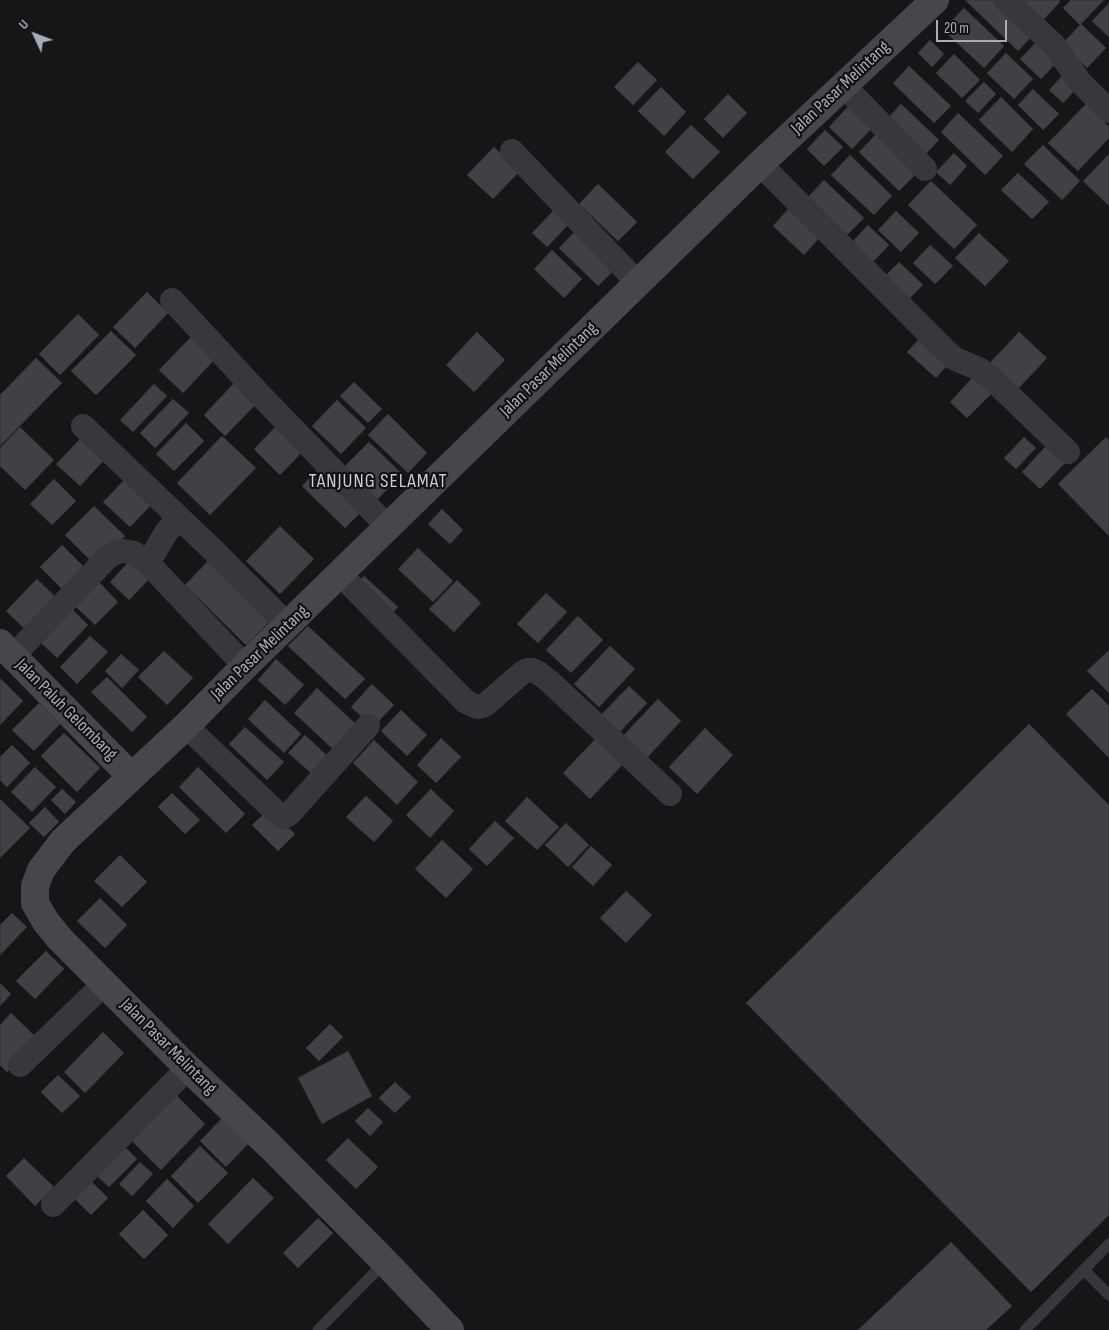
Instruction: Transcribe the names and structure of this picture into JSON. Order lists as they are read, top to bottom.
{
  "streets": {
    "street": ["Jalan Pasar Melintang", "Jalan Paluh Gelombang"]
  },
  "crossings": [
    ["Jalan Pasar Melintang", "Jalan Paluh Gelombang"]
  ],
  "districts": ["TANJUNG SELAMAT"],
  "scale_bar": "20 m",
  "north": "top left"
}
